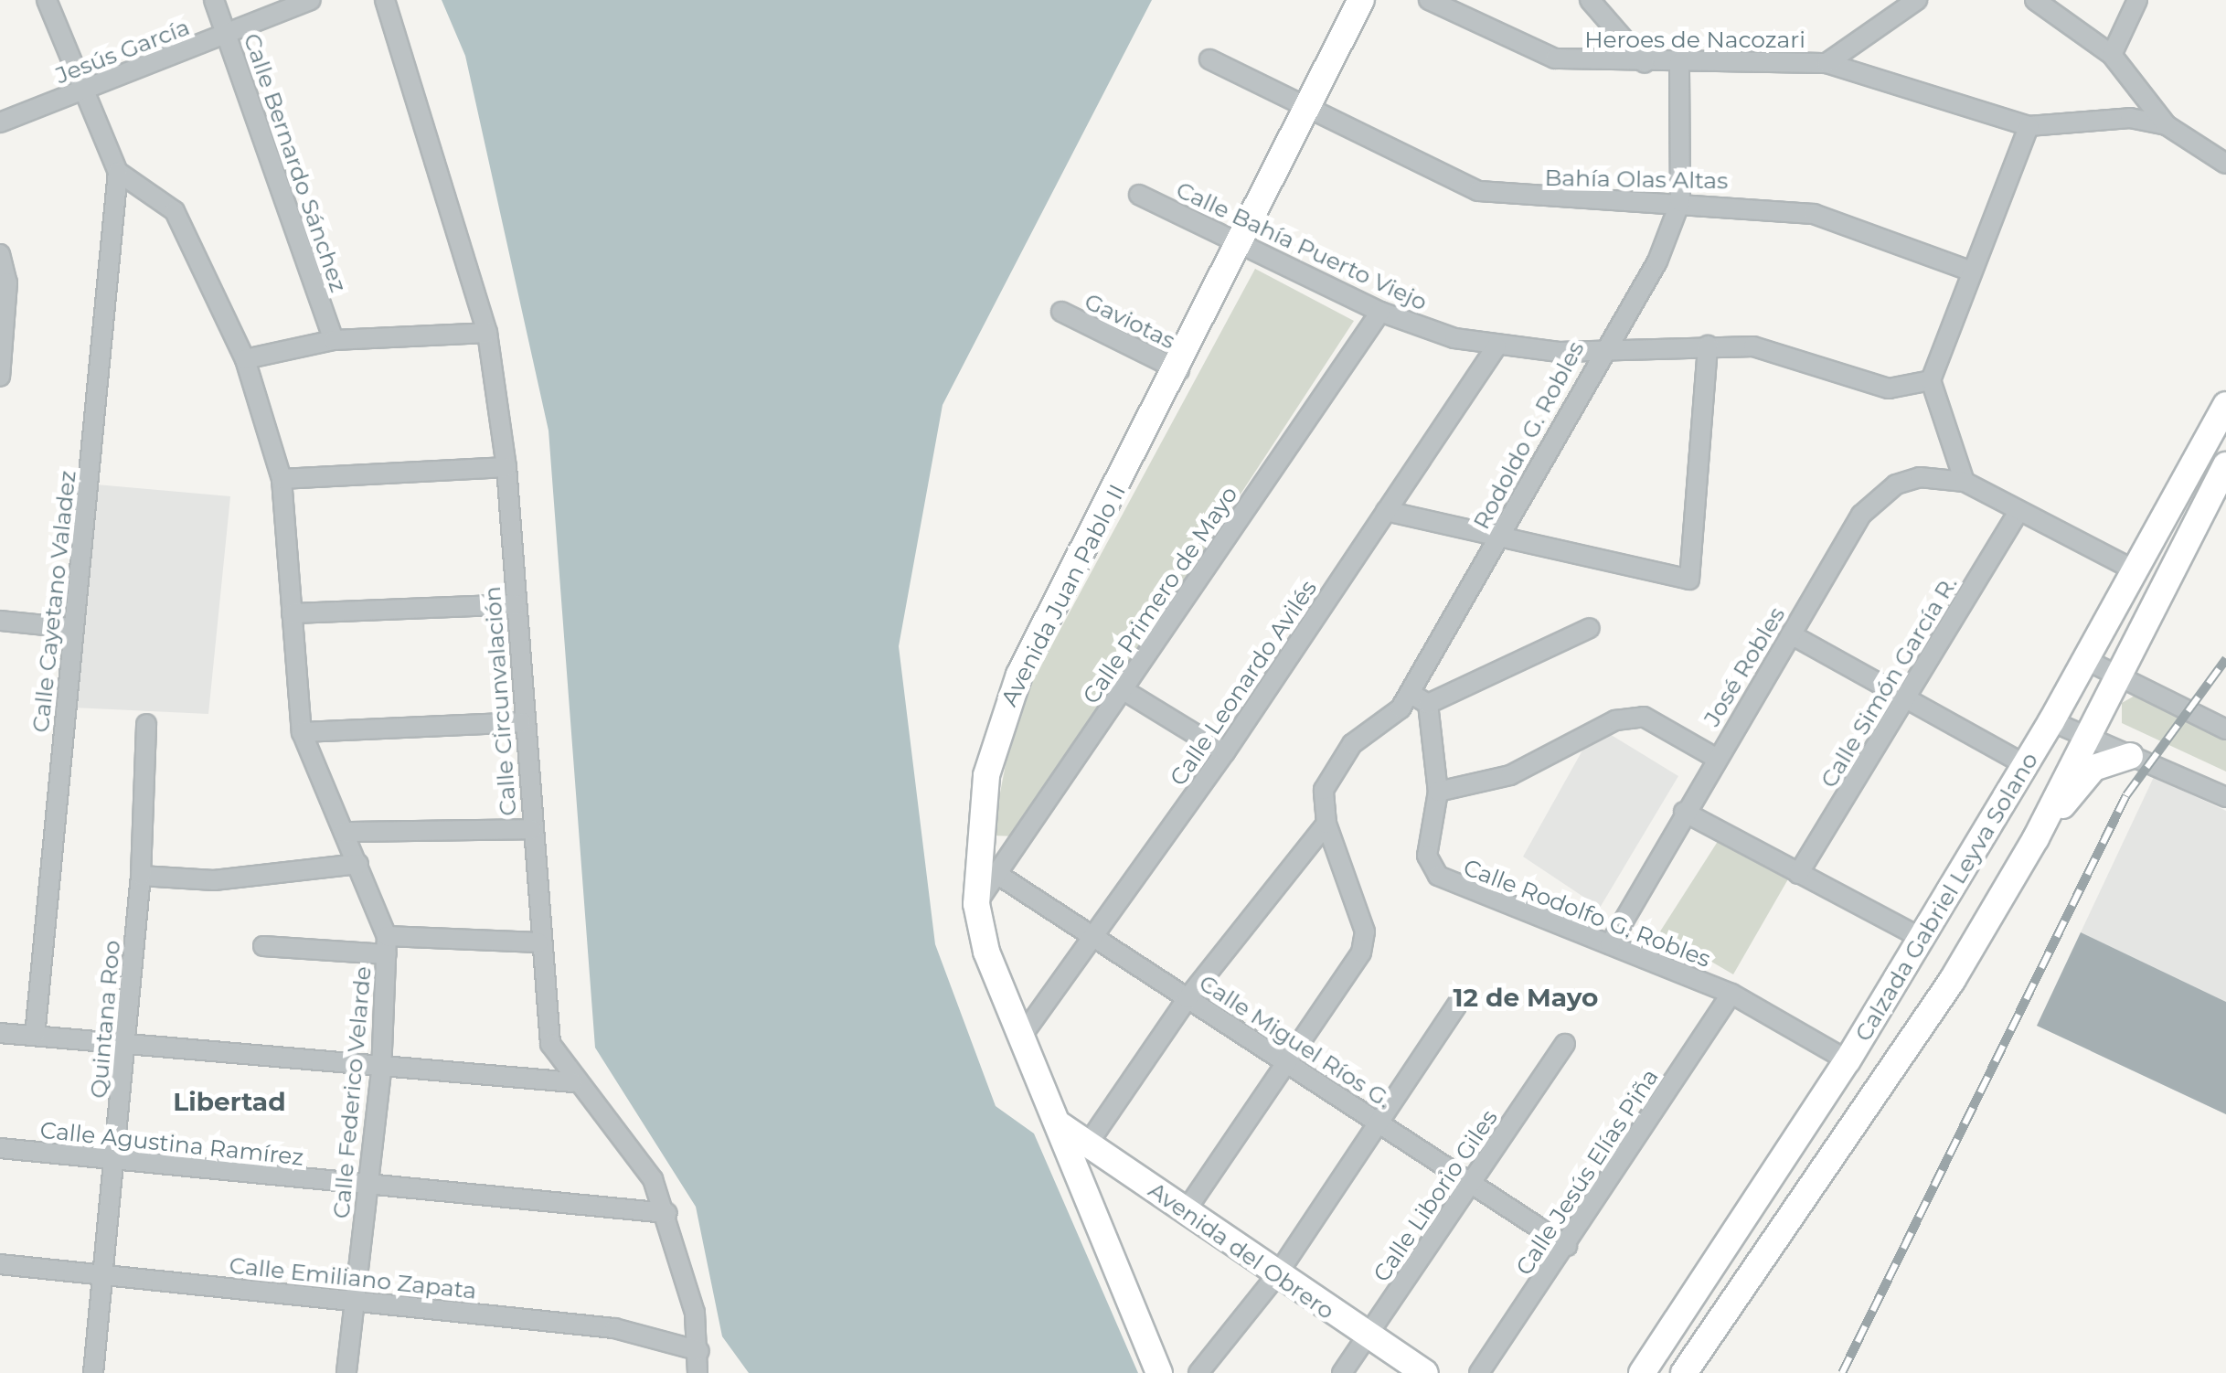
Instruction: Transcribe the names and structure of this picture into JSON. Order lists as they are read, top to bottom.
{
  "streets": {
    "main road": ["Avenida Juan Pablo II", "Calzada Gabriel Leyva Solano", "Avenida del Obrero"],
    "street": [
      "Heroes de Nacozari",
      "Jesús García",
      "Calle Bernardo Sánchez",
      "Bahía Olas Altas",
      "Calle Bahía Puerto Viejo",
      "Gaviotas",
      "Rodoldo G. Robles",
      "Calle Primero de Mayo",
      "Calle Cayetano Valadez",
      "José Robles",
      "Calle Simón García R.",
      "Calle Leonardo Avilés",
      "Calle Circunvalación",
      "Calle Rodolfo G. Robles",
      "Quintana Roo",
      "Calle Miguel Ríos G.",
      "Calle Federico Velarde",
      "Calle Agustina Ramírez",
      "Calle Jesús Elías Piña",
      "Calle Liborio Giles",
      "Calle Emiliano Zapata"
    ]
  },
  "crossings": [
    ["Heroes de Nacozari", "Rodoldo G. Robles"],
    ["Jesús García", "Calle Bernardo Sánchez"],
    ["Bahía Olas Altas", "Rodoldo G. Robles"],
    ["Bahía Olas Altas", "Avenida Juan Pablo II"],
    ["Calle Bahía Puerto Viejo", "Rodoldo G. Robles"],
    ["Calle Bahía Puerto Viejo", "Avenida Juan Pablo II"],
    ["Calle Bahía Puerto Viejo", "Calle Primero de Mayo"],
    ["Calle Bahía Puerto Viejo", "Calle Leonardo Avilés"],
    ["Gaviotas", "Avenida Juan Pablo II"],
    ["Avenida Juan Pablo II", "Calle Primero de Mayo"],
    ["Avenida Juan Pablo II", "Calle Leonardo Avilés"],
    ["Avenida Juan Pablo II", "Avenida del Obrero"],
    ["Calle Primero de Mayo", "Calle Miguel Ríos G."],
    ["Calle Cayetano Valadez", "Calle Federico Velarde"],
    ["José Robles", "Calle Rodolfo G. Robles"],
    ["Calle Leonardo Avilés", "Calle Miguel Ríos G."],
    ["Calle Circunvalación", "Calle Agustina Ramírez"],
    ["Calle Circunvalación", "Calle Emiliano Zapata"],
    ["Calzada Gabriel Leyva Solano", "Calle Rodolfo G. Robles"],
    ["Calle Rodolfo G. Robles", "Calle Jesús Elías Piña"],
    ["Quintana Roo", "Calle Agustina Ramírez"],
    ["Quintana Roo", "Calle Emiliano Zapata"],
    ["Calle Miguel Ríos G.", "Calle Jesús Elías Piña"],
    ["Calle Miguel Ríos G.", "Calle Liborio Giles"],
    ["Calle Federico Velarde", "Calle Agustina Ramírez"],
    ["Calle Federico Velarde", "Calle Emiliano Zapata"],
    ["Calle Liborio Giles", "Avenida del Obrero"]
  ],
  "districts": ["12 de Mayo", "Libertad"]
}
